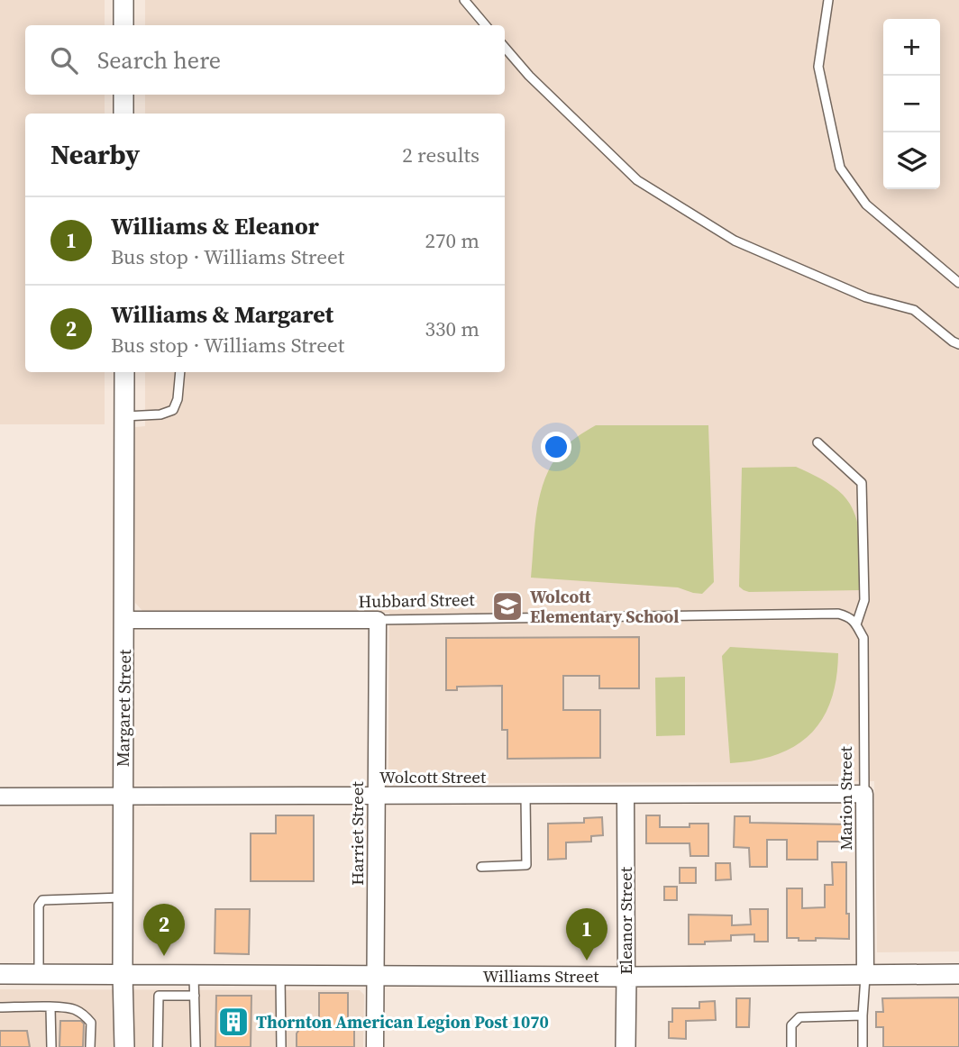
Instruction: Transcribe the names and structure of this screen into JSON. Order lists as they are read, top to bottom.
{
  "streets": {
    "street": [
      "Hubbard Street",
      "Margaret Street",
      "Wolcott Street",
      "Marion Street",
      "Harriet Street",
      "Eleanor Street",
      "Williams Street"
    ]
  },
  "crossings": [
    ["Hubbard Street", "Margaret Street"],
    ["Hubbard Street", "Marion Street"],
    ["Hubbard Street", "Harriet Street"],
    ["Margaret Street", "Wolcott Street"],
    ["Margaret Street", "Williams Street"],
    ["Wolcott Street", "Marion Street"],
    ["Wolcott Street", "Harriet Street"],
    ["Wolcott Street", "Eleanor Street"],
    ["Marion Street", "Williams Street"],
    ["Harriet Street", "Williams Street"],
    ["Eleanor Street", "Williams Street"]
  ],
  "places": {
    "school or university": ["Wolcott Elementary School"],
    "building": ["Thornton American Legion Post 1070"]
  },
  "page": {
    "map_buttons": ["+", "−"],
    "search": "Search here",
    "heading": ["Nearby", "2 results"],
    "list": [
      {
        "mark": "1",
        "name": "Williams & Eleanor",
        "note": "Bus stop · Williams Street",
        "value": "270 m"
      },
      {
        "mark": "2",
        "name": "Williams & Margaret",
        "note": "Bus stop · Williams Street",
        "value": "330 m"
      }
    ],
    "pins": ["2", "1"]
  }
}
